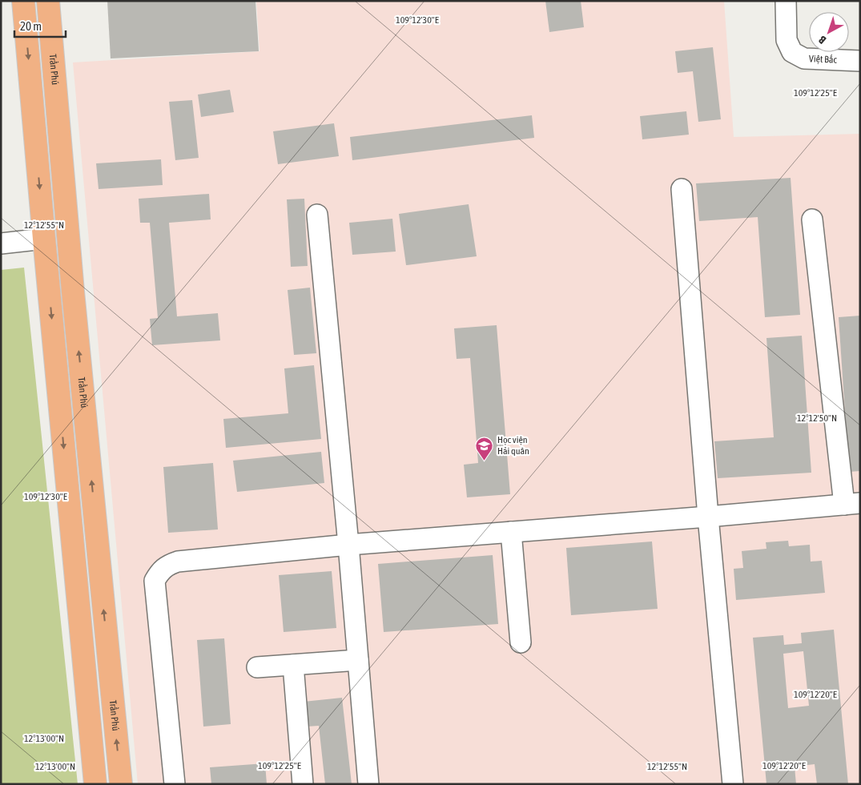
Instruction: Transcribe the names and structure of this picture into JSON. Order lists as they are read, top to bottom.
{
  "streets": {
    "main road": ["Trần Phú"],
    "street": ["Việt Bắc"]
  },
  "places": {
    "school or university": ["Học viện Hải quân"]
  },
  "scale_bar": "20 m",
  "north": "bottom left",
  "coordinates": [
    "109°12'30\"E",
    "109°12'25\"E",
    "12°12'55\"N",
    "12°12'50\"N",
    "109°12'20\"E",
    "12°13'00\"N"
  ]
}
